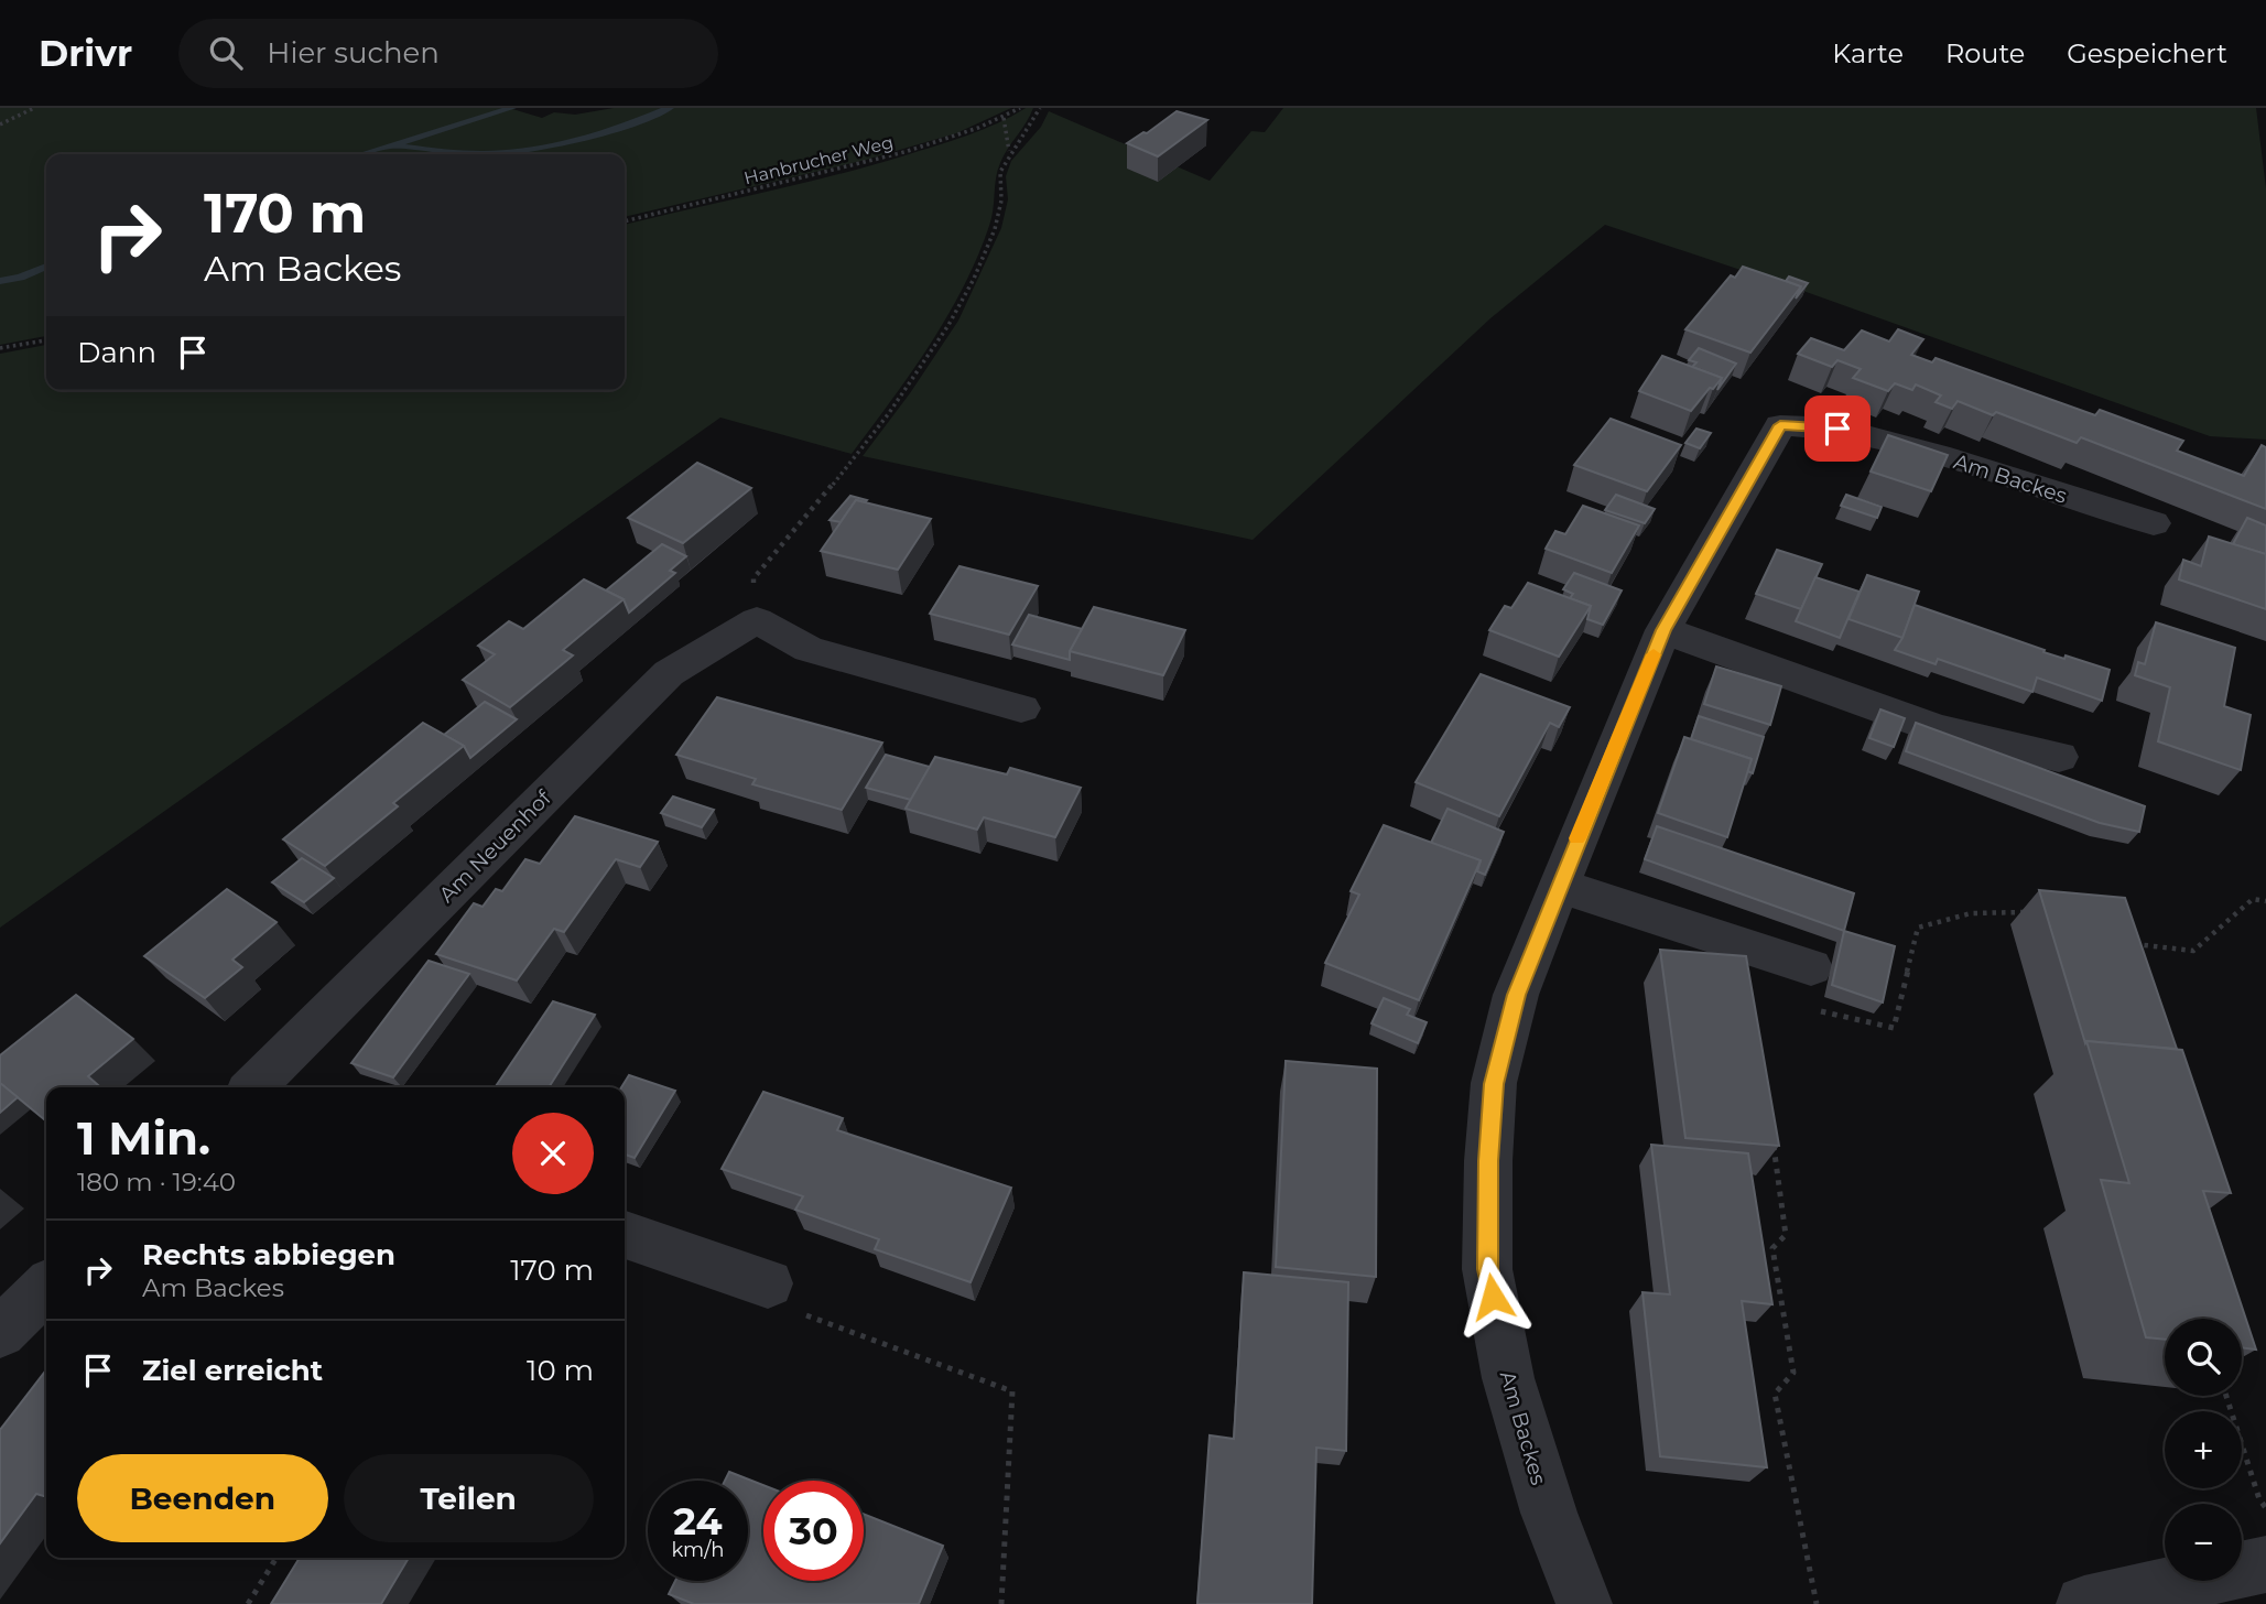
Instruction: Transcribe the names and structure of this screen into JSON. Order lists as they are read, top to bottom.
{
  "streets": {
    "street": ["Am Backes", "Am Neuenhof"],
    "path": ["Hanbrucher Weg"]
  },
  "page": {
    "header": "Drivr",
    "search": "Hier suchen",
    "nav": ["Karte", "Route", "Gespeichert"],
    "turn": ["170 m", "Am Backes"],
    "then": "Dann",
    "heading": ["1 Min.", "180 m · 19:40"],
    "list": [
      {
        "name": "Rechts abbiegen",
        "note": "Am Backes",
        "value": "170 m"
      },
      {
        "name": "Ziel erreicht",
        "value": "10 m"
      }
    ],
    "map_buttons": ["+", "−"],
    "buttons": ["Beenden", "Teilen"],
    "speed": "24 km/h",
    "limit": "30"
  }
}
